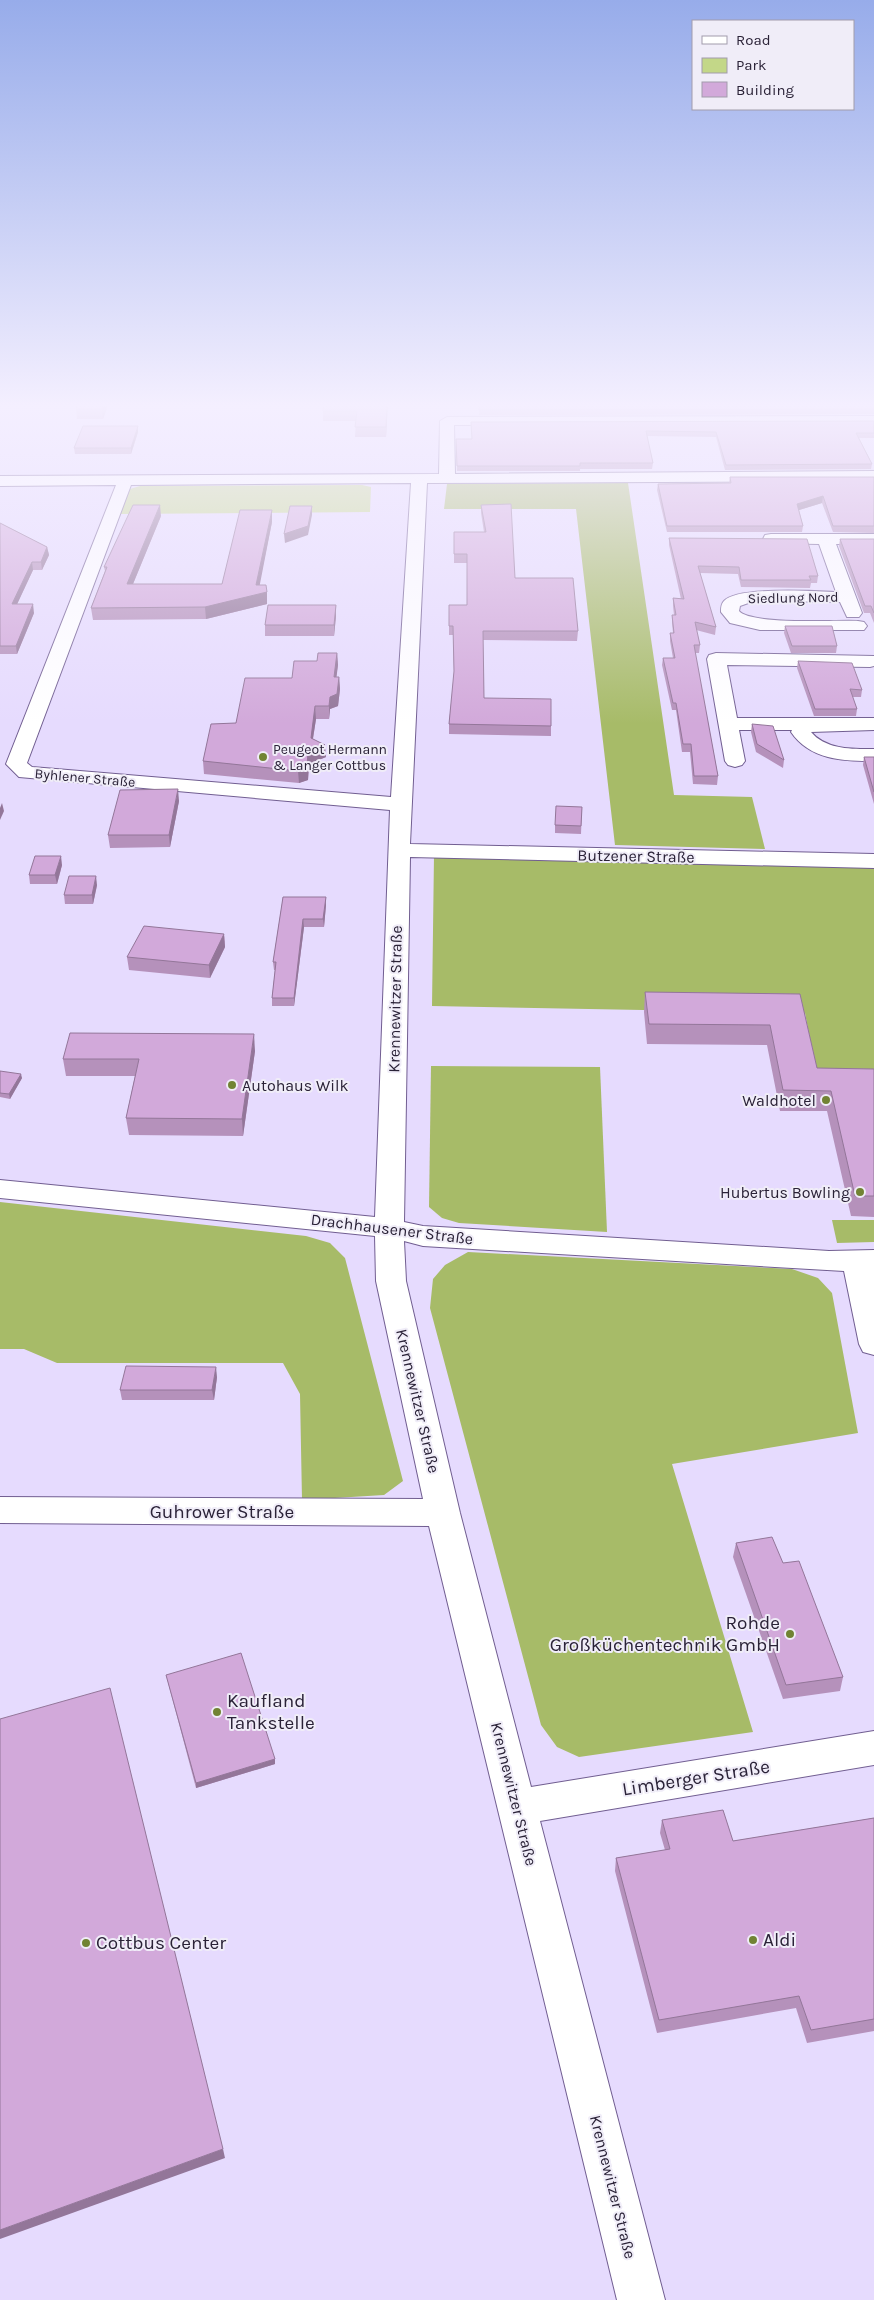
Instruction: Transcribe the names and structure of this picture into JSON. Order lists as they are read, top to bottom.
{
  "streets": {
    "street": [
      "Siedlung Nord",
      "Byhlener Straße",
      "Butzener Straße",
      "Krennewitzer Straße",
      "Drachhausener Straße",
      "Guhrower Straße",
      "Limberger Straße"
    ]
  },
  "crossings": [
    ["Byhlener Straße", "Krennewitzer Straße"],
    ["Butzener Straße", "Krennewitzer Straße"],
    ["Krennewitzer Straße", "Drachhausener Straße"],
    ["Krennewitzer Straße", "Guhrower Straße"],
    ["Krennewitzer Straße", "Limberger Straße"]
  ],
  "places": [
    "Peugeot Hermann & Langer Cottbus",
    "Autohaus Wilk",
    "Waldhotel",
    "Hubertus Bowling",
    "Rohde Großküchentechnik GmbH",
    "Kaufland Tankstelle",
    "Aldi",
    "Cottbus Center"
  ],
  "legend": ["Road", "Park", "Building"]
}
